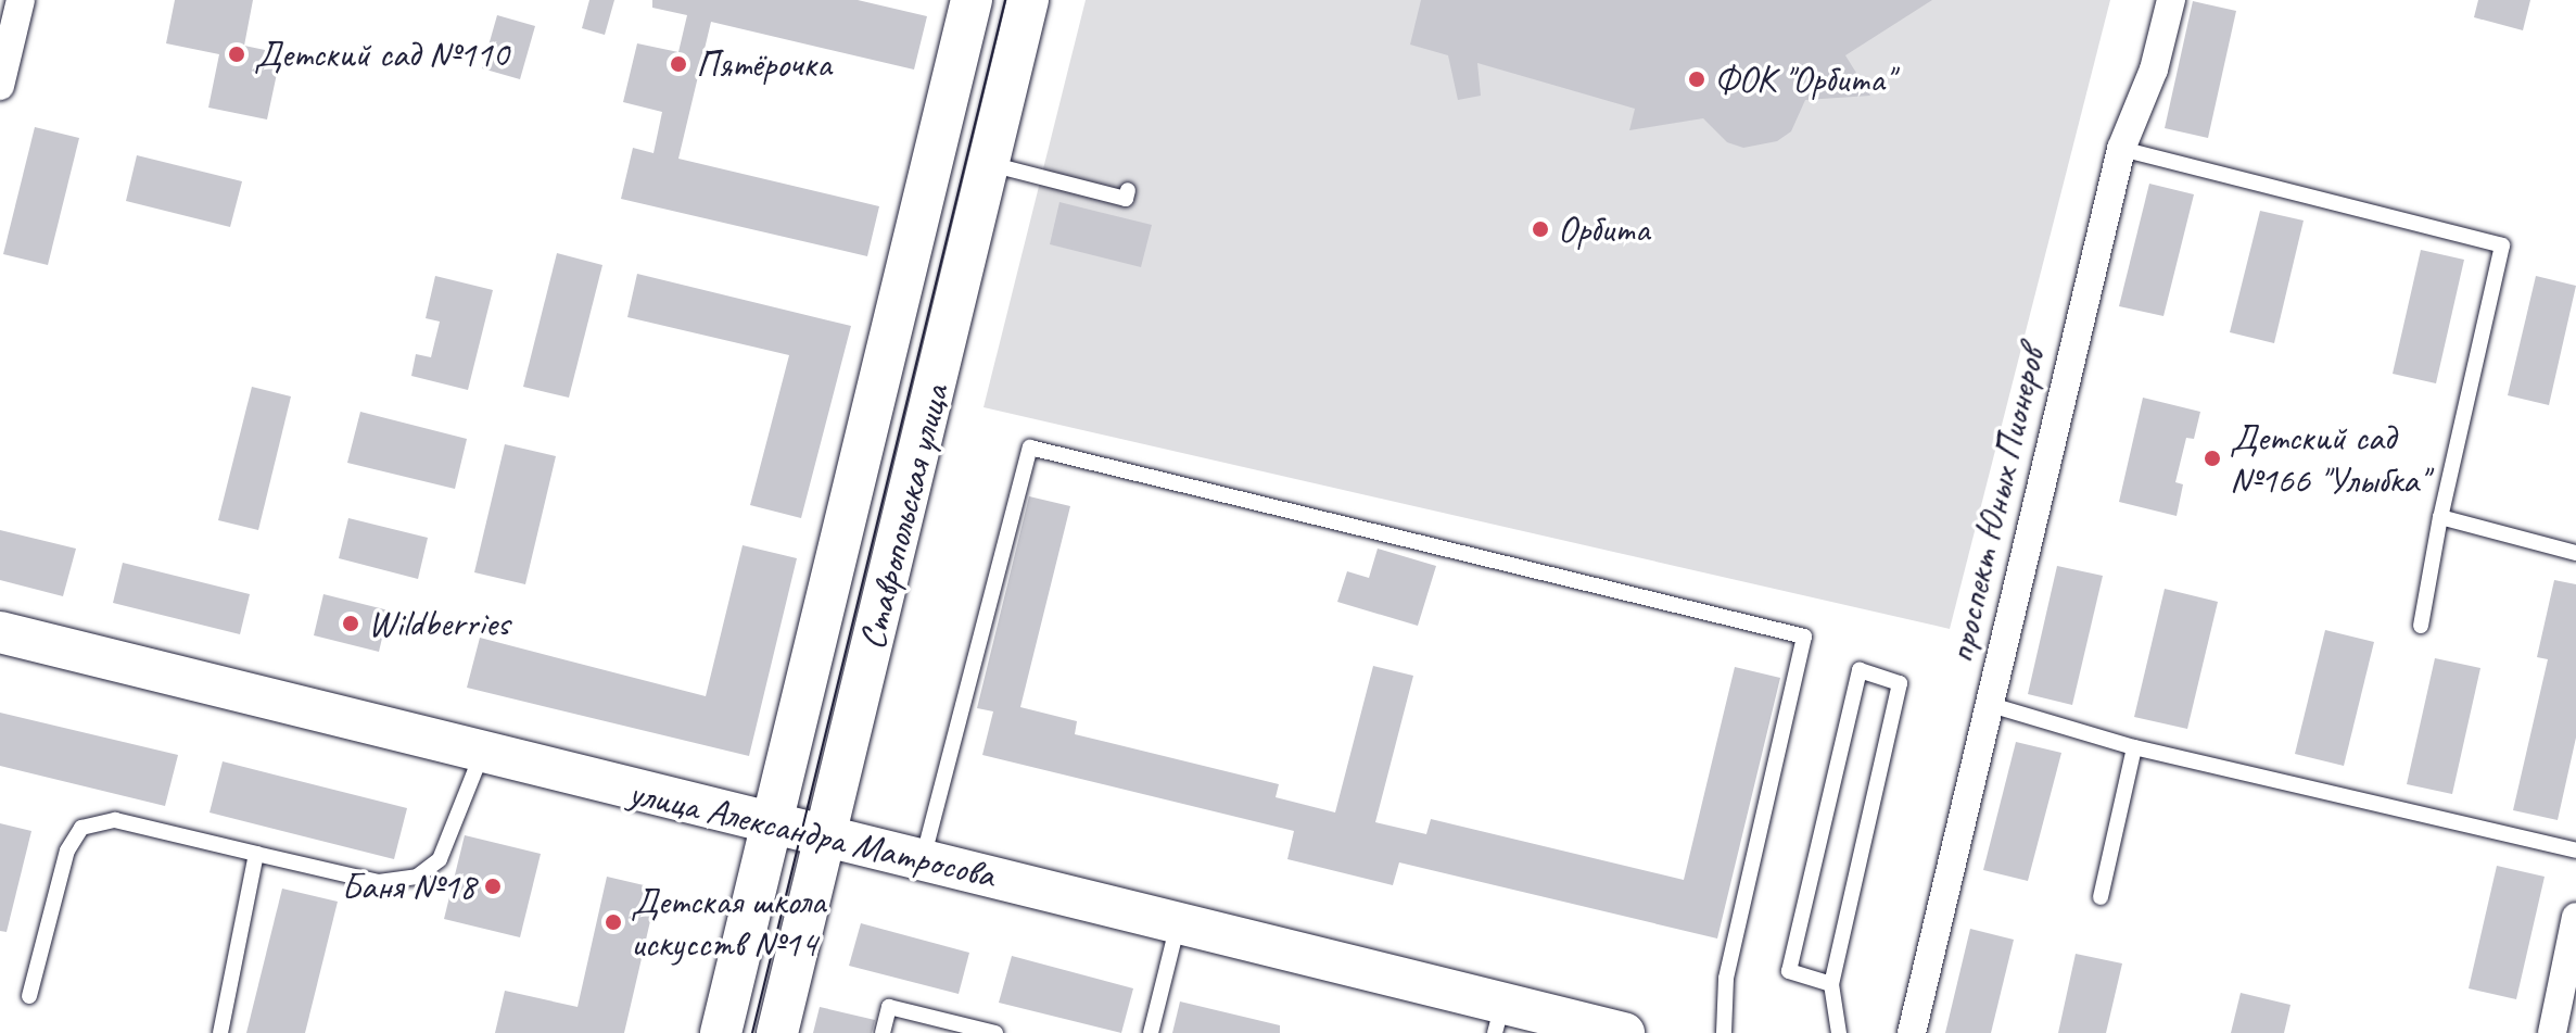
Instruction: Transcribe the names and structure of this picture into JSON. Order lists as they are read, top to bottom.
{
  "streets": {
    "street": ["проспект Юных Пионеров", "Ставропольская улица", "улица Александра Матросова"]
  },
  "crossings": [
    ["Ставропольская улица", "улица Александра Матросова"]
  ],
  "places": [
    "Детский сад №110",
    "Пятёрочка",
    "ФОК \"Орбита\"",
    "Орбита",
    "Детский сад №166 \"Улыбка\"",
    "Wildberries",
    "Баня №18",
    "Детская школа искусств №14"
  ]
}
